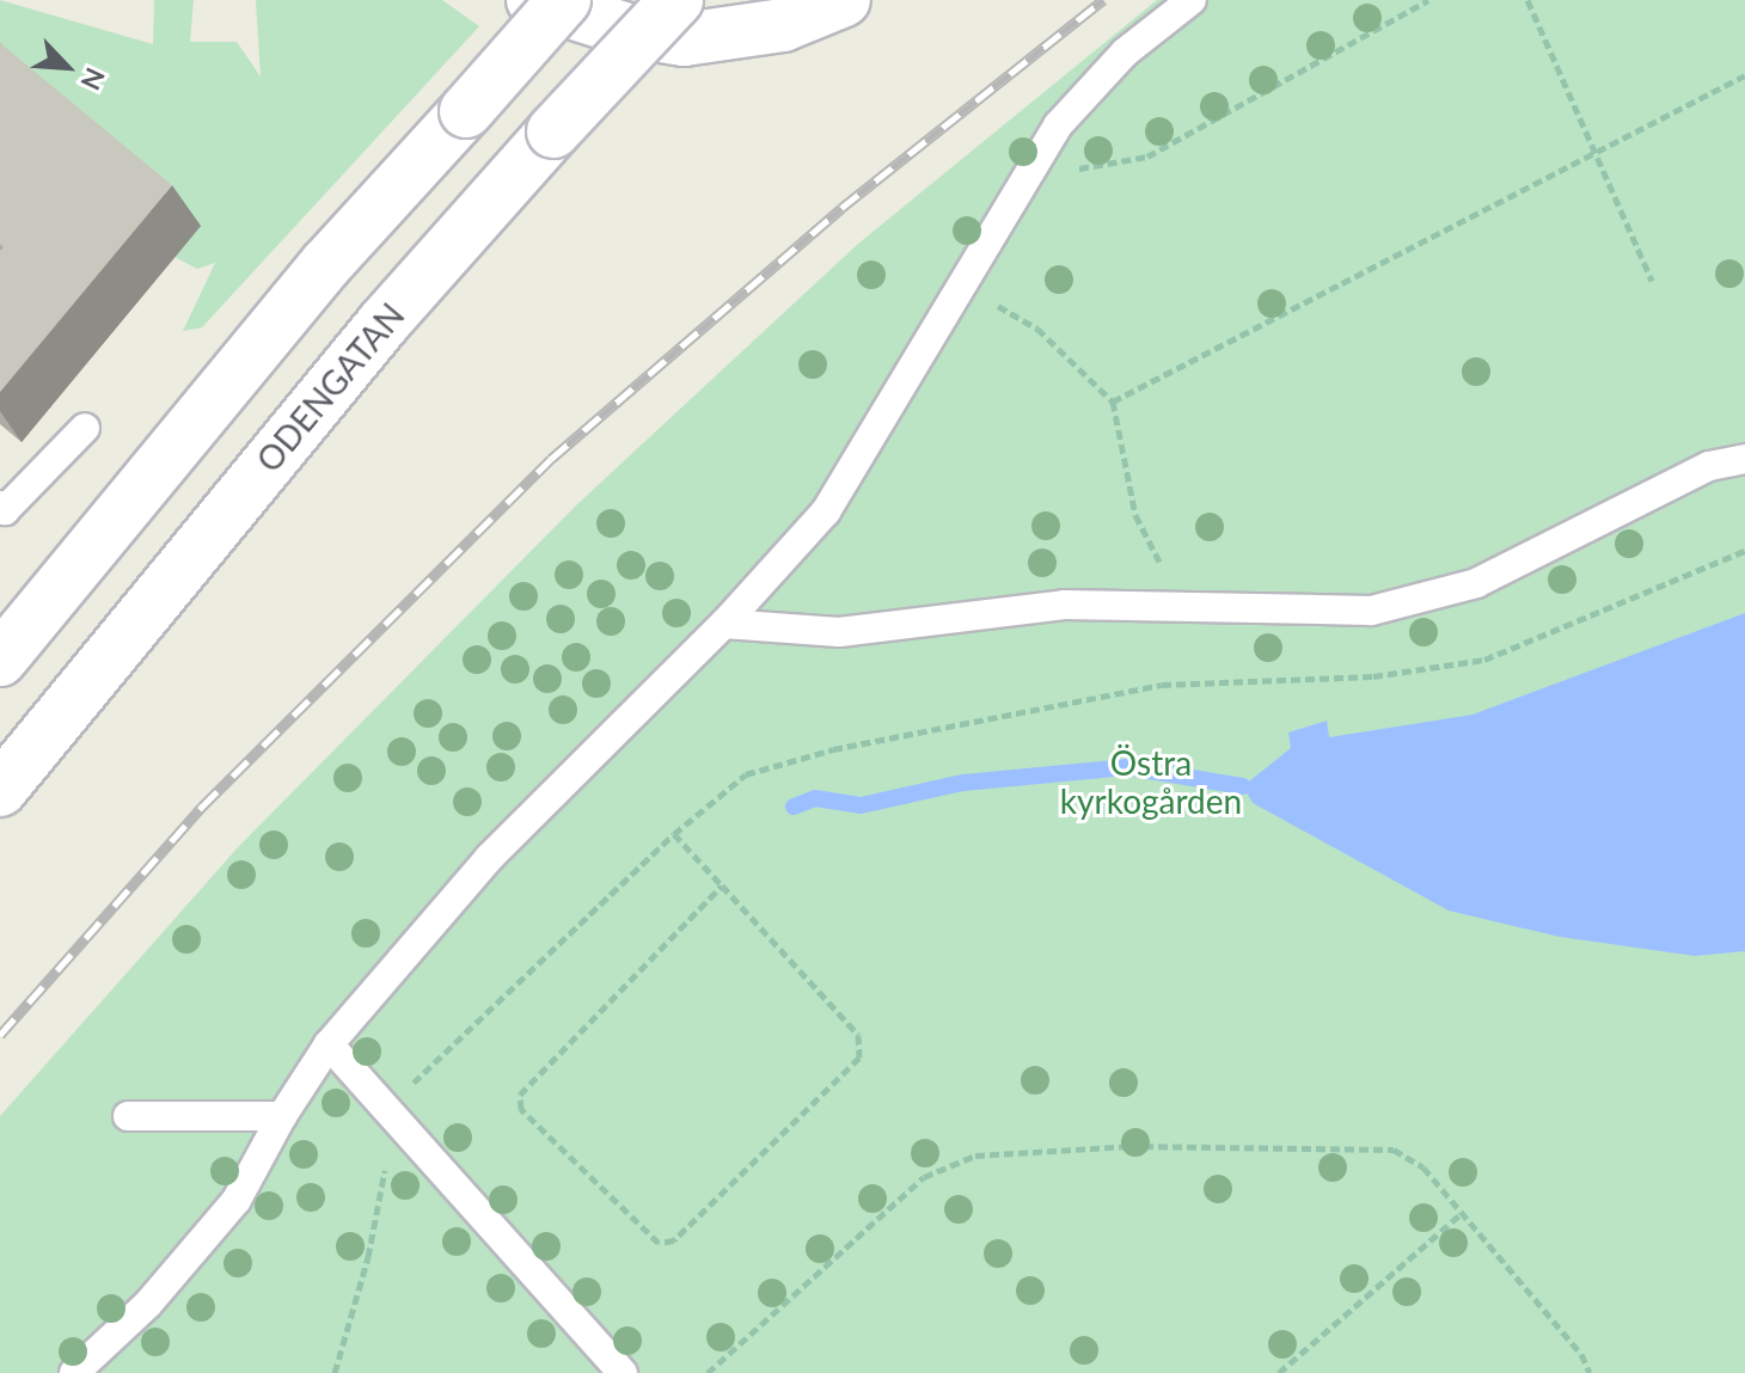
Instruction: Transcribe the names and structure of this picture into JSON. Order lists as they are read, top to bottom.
{
  "streets": {
    "main road": ["ODENGATAN"]
  },
  "parks": ["Östra kyrkogården"],
  "north": "bottom right"
}
